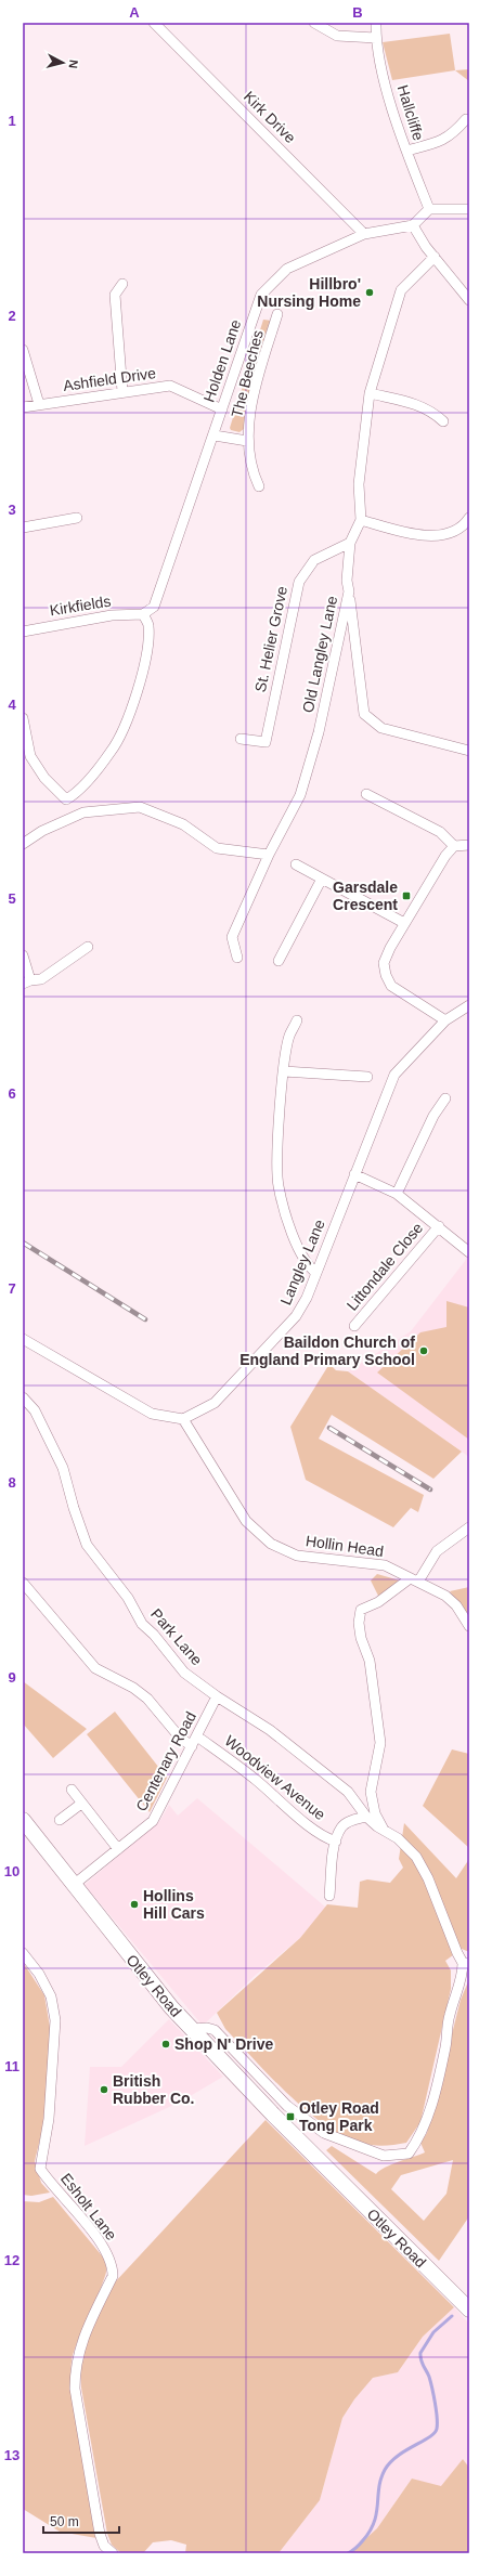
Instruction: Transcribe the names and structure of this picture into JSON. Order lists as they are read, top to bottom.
{
  "streets": {
    "main road": ["Otley Road"],
    "street": [
      "Hallcliffe",
      "Kirk Drive",
      "Holden Lane",
      "The Beeches",
      "Ashfield Drive",
      "Kirkfields",
      "St. Helier Grove",
      "Old Langley Lane",
      "Langley Lane",
      "Littondale Close",
      "Hollin Head",
      "Park Lane",
      "Centenary Road",
      "Woodview Avenue",
      "Esholt Lane"
    ]
  },
  "crossings": [
    ["Kirk Drive", "Holden Lane"],
    ["Holden Lane", "The Beeches"],
    ["Holden Lane", "Ashfield Drive"],
    ["Holden Lane", "Kirkfields"],
    ["St. Helier Grove", "Old Langley Lane"],
    ["Langley Lane", "Hollin Head"],
    ["Park Lane", "Centenary Road"],
    ["Centenary Road", "Woodview Avenue"],
    ["Centenary Road", "Otley Road"]
  ],
  "places": {
    "other": [
      "Hillbro' Nursing Home",
      "Baildon Church of England Primary School",
      "Hollins Hill Cars",
      "Shop N' Drive",
      "British Rubber Co."
    ],
    "transit": ["Garsdale Crescent", "Otley Road Tong Park"]
  },
  "scale_bar": "50 m",
  "north": "right",
  "grid": {
    "columns": ["A", "B"],
    "rows": [
      "1",
      "2",
      "3",
      "4",
      "5",
      "6",
      "7",
      "8",
      "9",
      "10",
      "11",
      "12",
      "13"
    ]
  }
}
